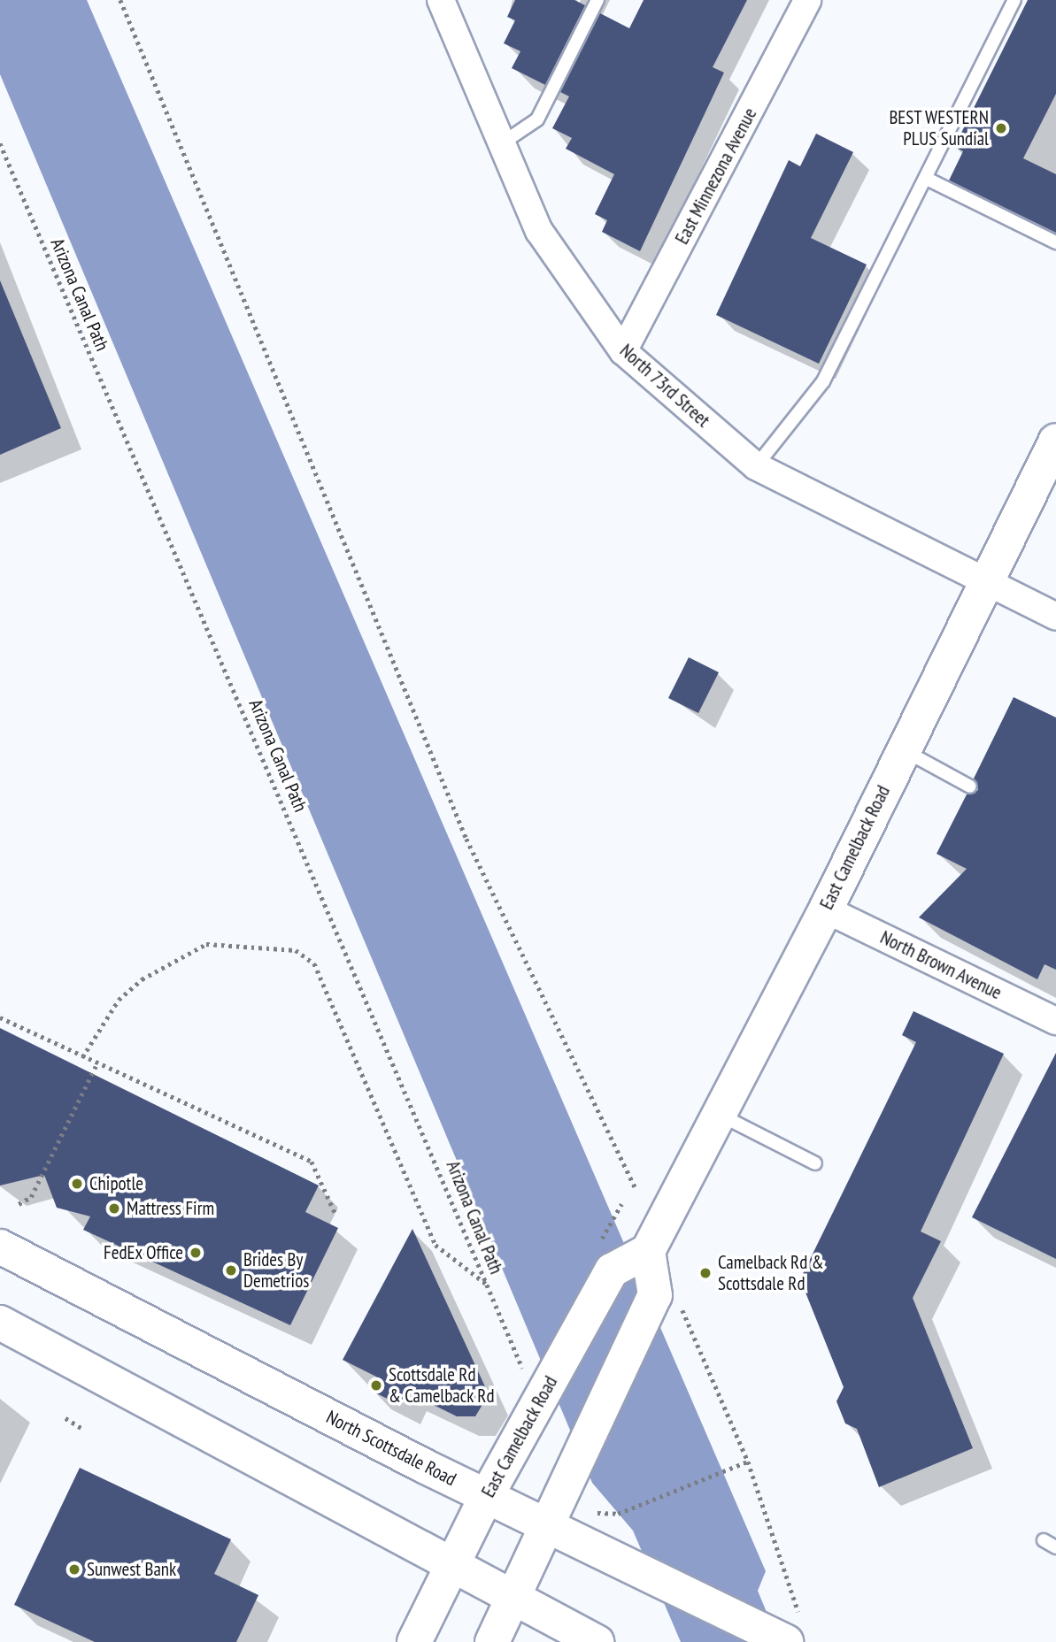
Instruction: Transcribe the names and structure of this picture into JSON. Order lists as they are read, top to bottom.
{
  "streets": {
    "main road": ["East Camelback Road", "North Scottsdale Road"],
    "street": ["East Minnezona Avenue", "North 73rd Street", "North Brown Avenue"],
    "path": ["Arizona Canal Path"]
  },
  "crossings": [
    ["East Minnezona Avenue", "North 73rd Street"],
    ["North 73rd Street", "East Camelback Road"],
    ["East Camelback Road", "North Brown Avenue"],
    ["East Camelback Road", "North Scottsdale Road"]
  ],
  "places": [
    "BEST WESTERN PLUS Sundial",
    "Chipotle",
    "Mattress Firm",
    "FedEx Office",
    "Brides By Demetrios",
    "Camelback Rd & Scottsdale Rd",
    "Scottsdale Rd & Camelback Rd",
    "Sunwest Bank"
  ]
}
